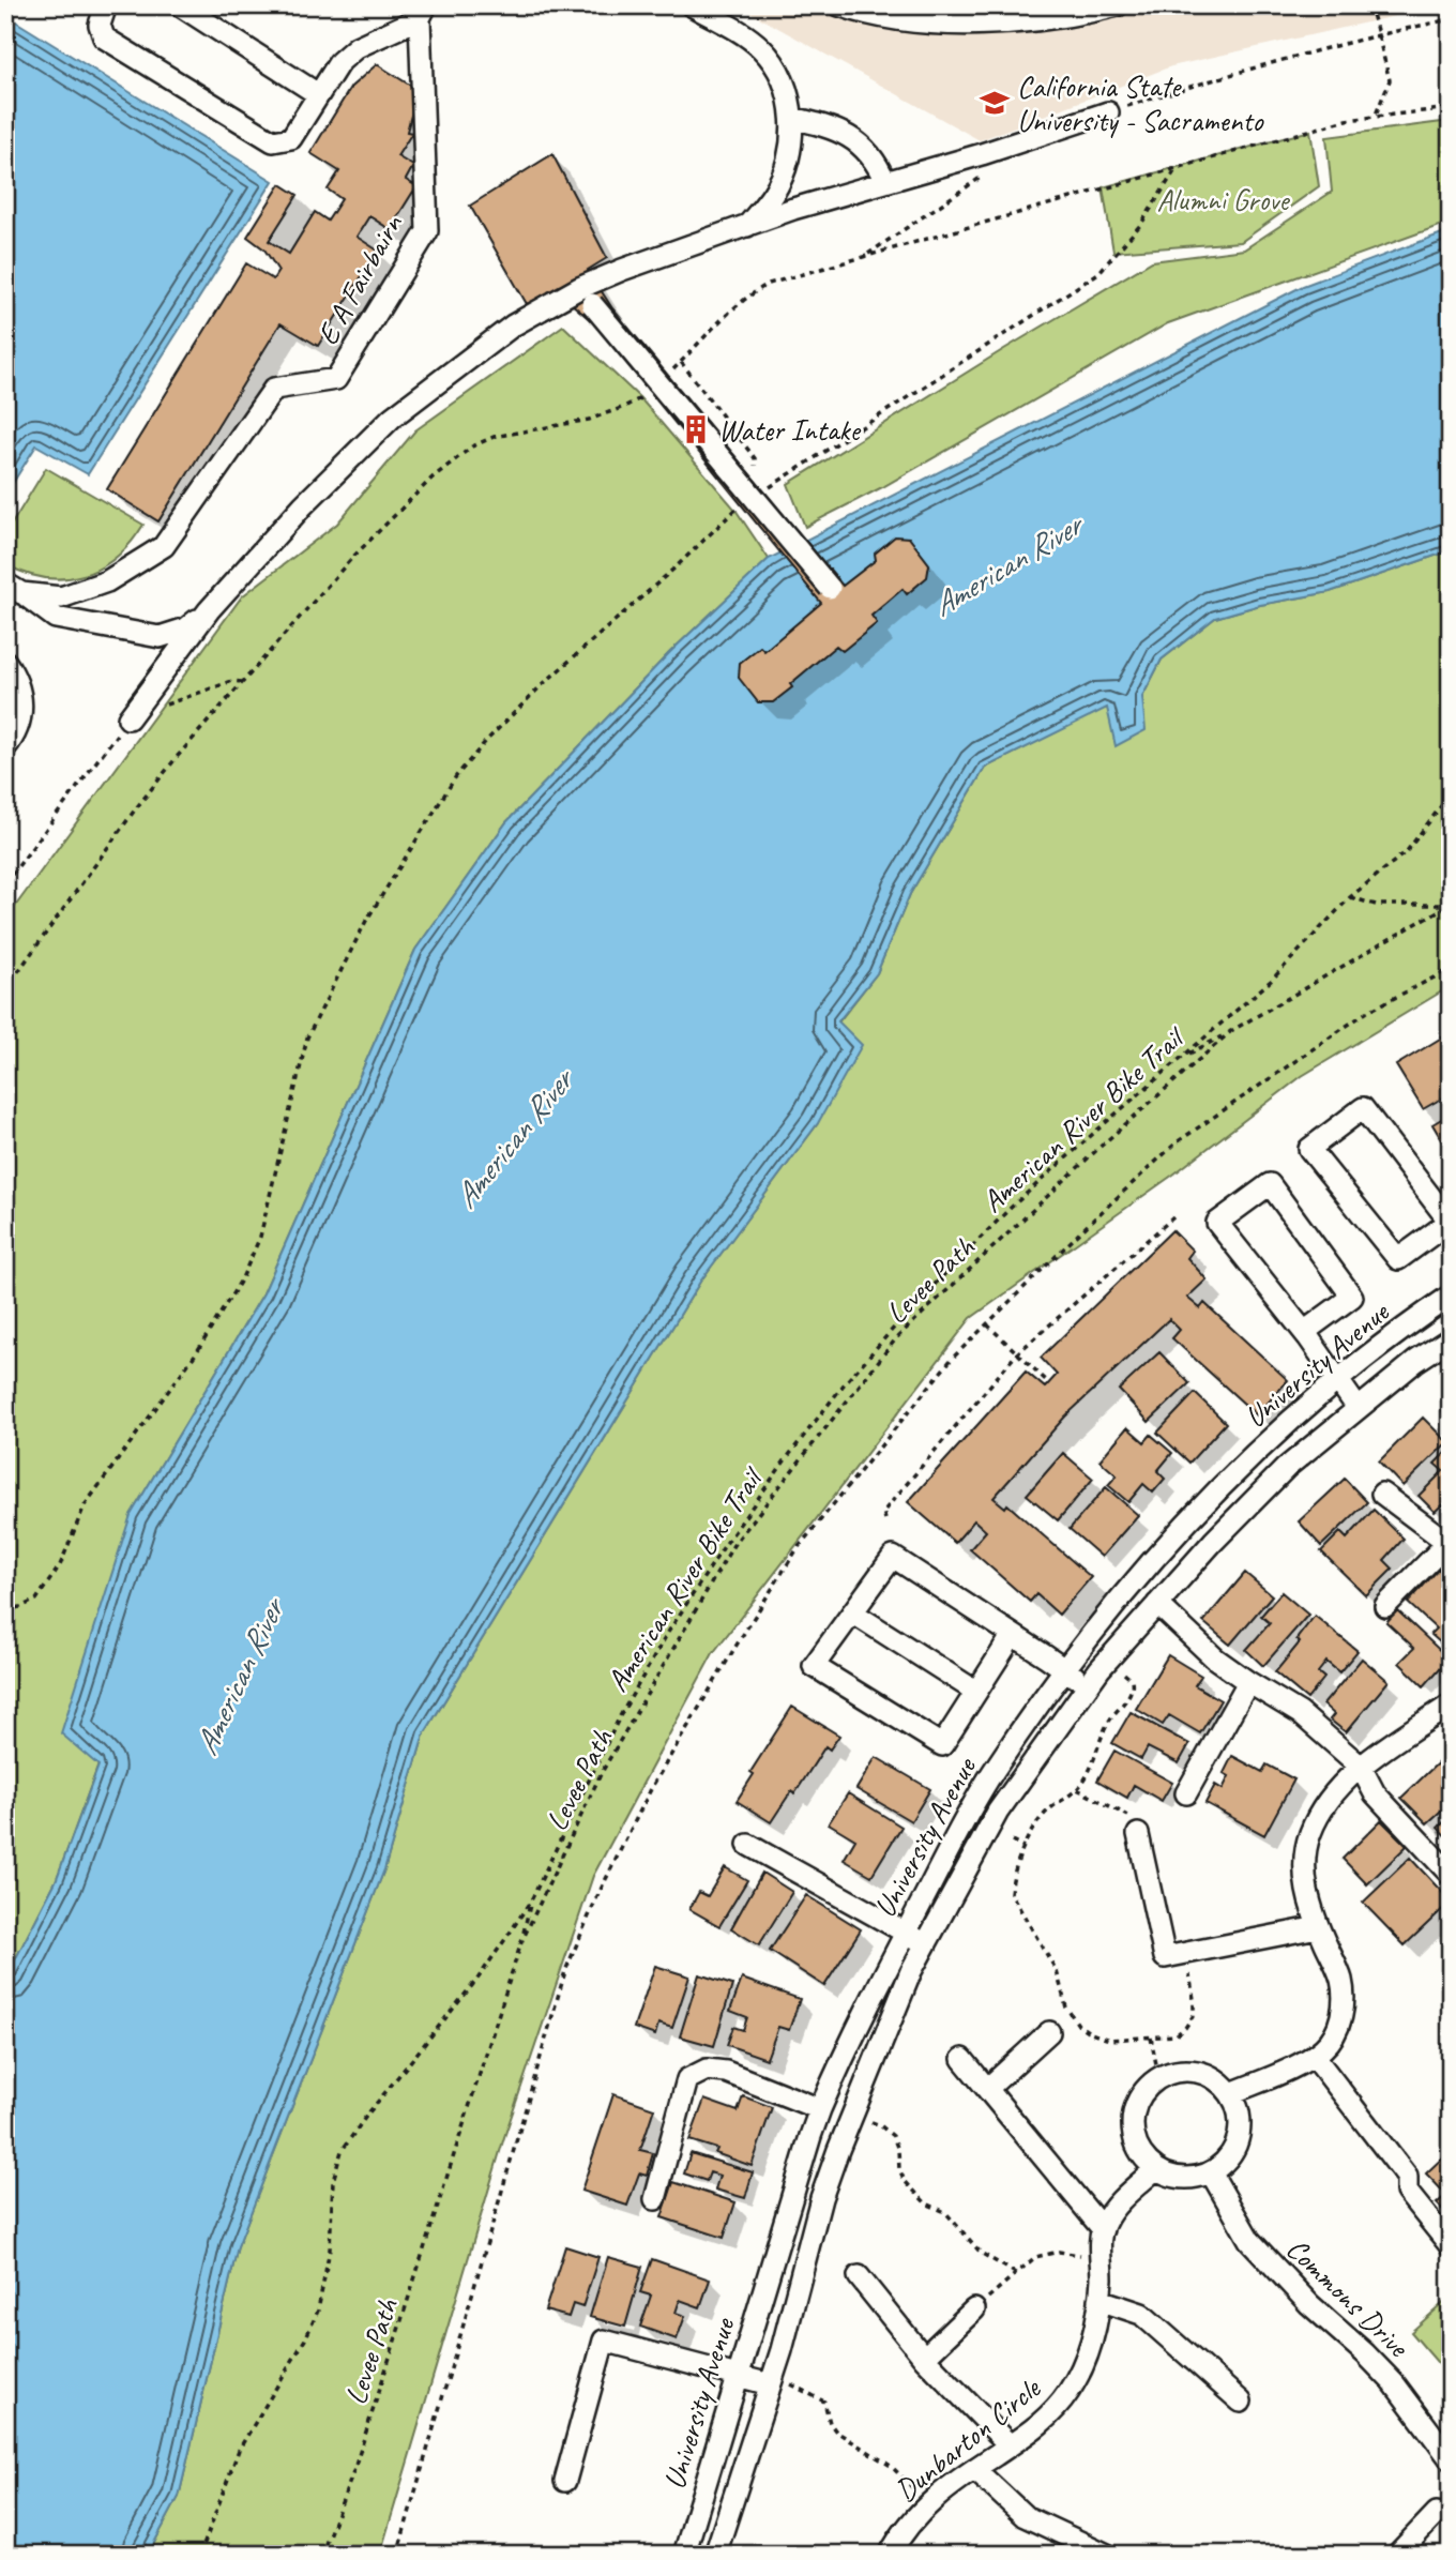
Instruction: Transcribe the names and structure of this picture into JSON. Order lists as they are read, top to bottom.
{
  "streets": {
    "street": [
      "E A Fairbairn",
      "University Avenue",
      "Commons Drive",
      "Dunbarton Circle"
    ],
    "path": ["American River Bike Trail", "Levee Path"]
  },
  "crossings": [
    ["American River Bike Trail", "Levee Path"]
  ],
  "water": ["American River"],
  "parks": ["Alumni Grove"],
  "places": {
    "school or university": ["California State University - Sacramento"],
    "building": ["Water Intake"]
  }
}
